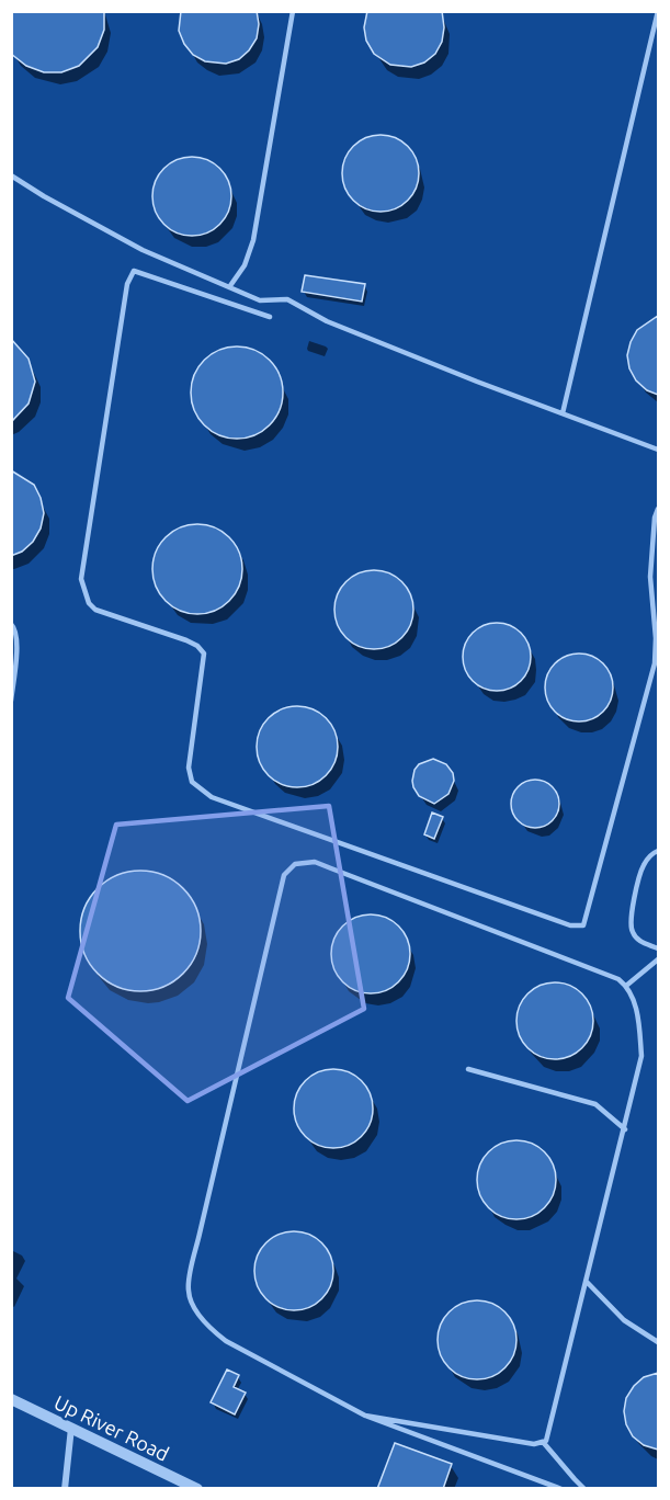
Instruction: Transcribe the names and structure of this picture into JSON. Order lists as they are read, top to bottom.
{
  "streets": {
    "street": ["Up River Road"]
  }
}
